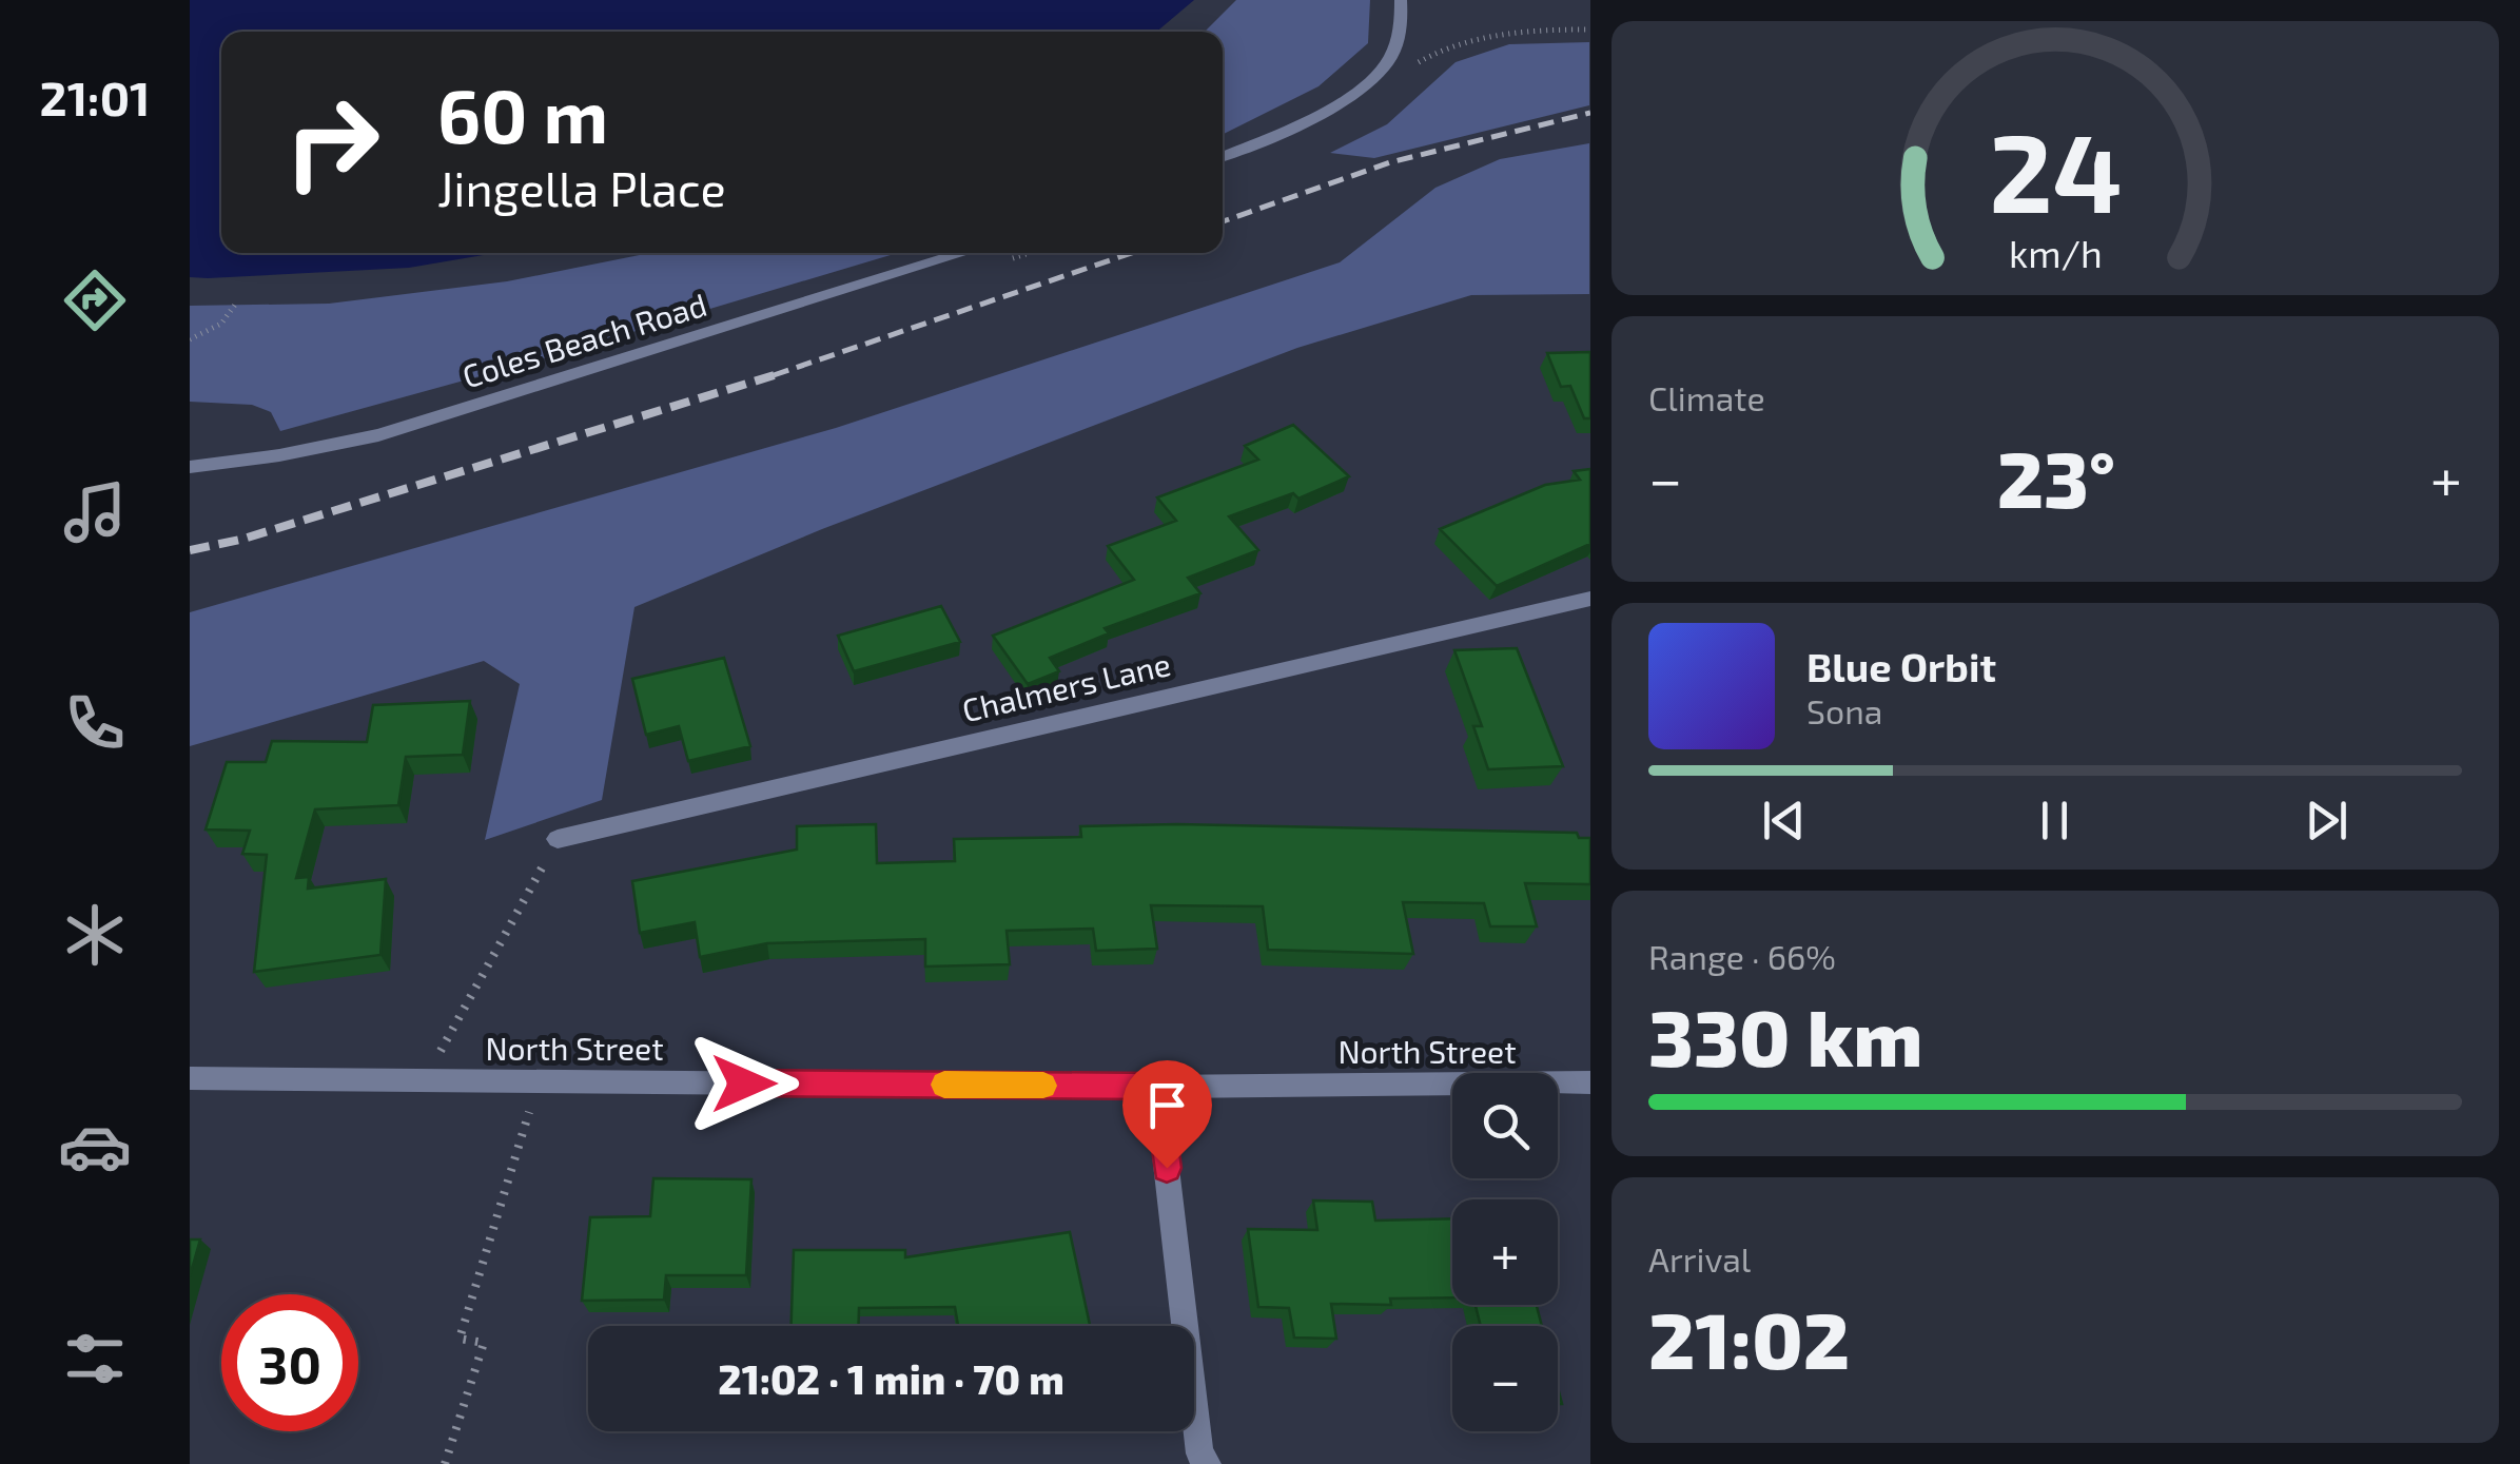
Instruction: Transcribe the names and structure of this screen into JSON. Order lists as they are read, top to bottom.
{
  "streets": {
    "street": ["Coles Beach Road", "Chalmers Lane", "North Street"]
  },
  "page": {
    "tabs": "21:01",
    "turn": ["60 m", "Jingella Place"],
    "tile": [
      "Climate",
      ["Range · 66%", "330 km"],
      ["Arrival", "21:02"]
    ],
    "heat": ["−", "23°", "+"],
    "song": ["Blue Orbit", "Sona"],
    "map_buttons": ["+", "−"],
    "limit": "30",
    "trip": "21:02 · 1 min · 70 m",
    "gauge": ["24", "km/h"]
  }
}
